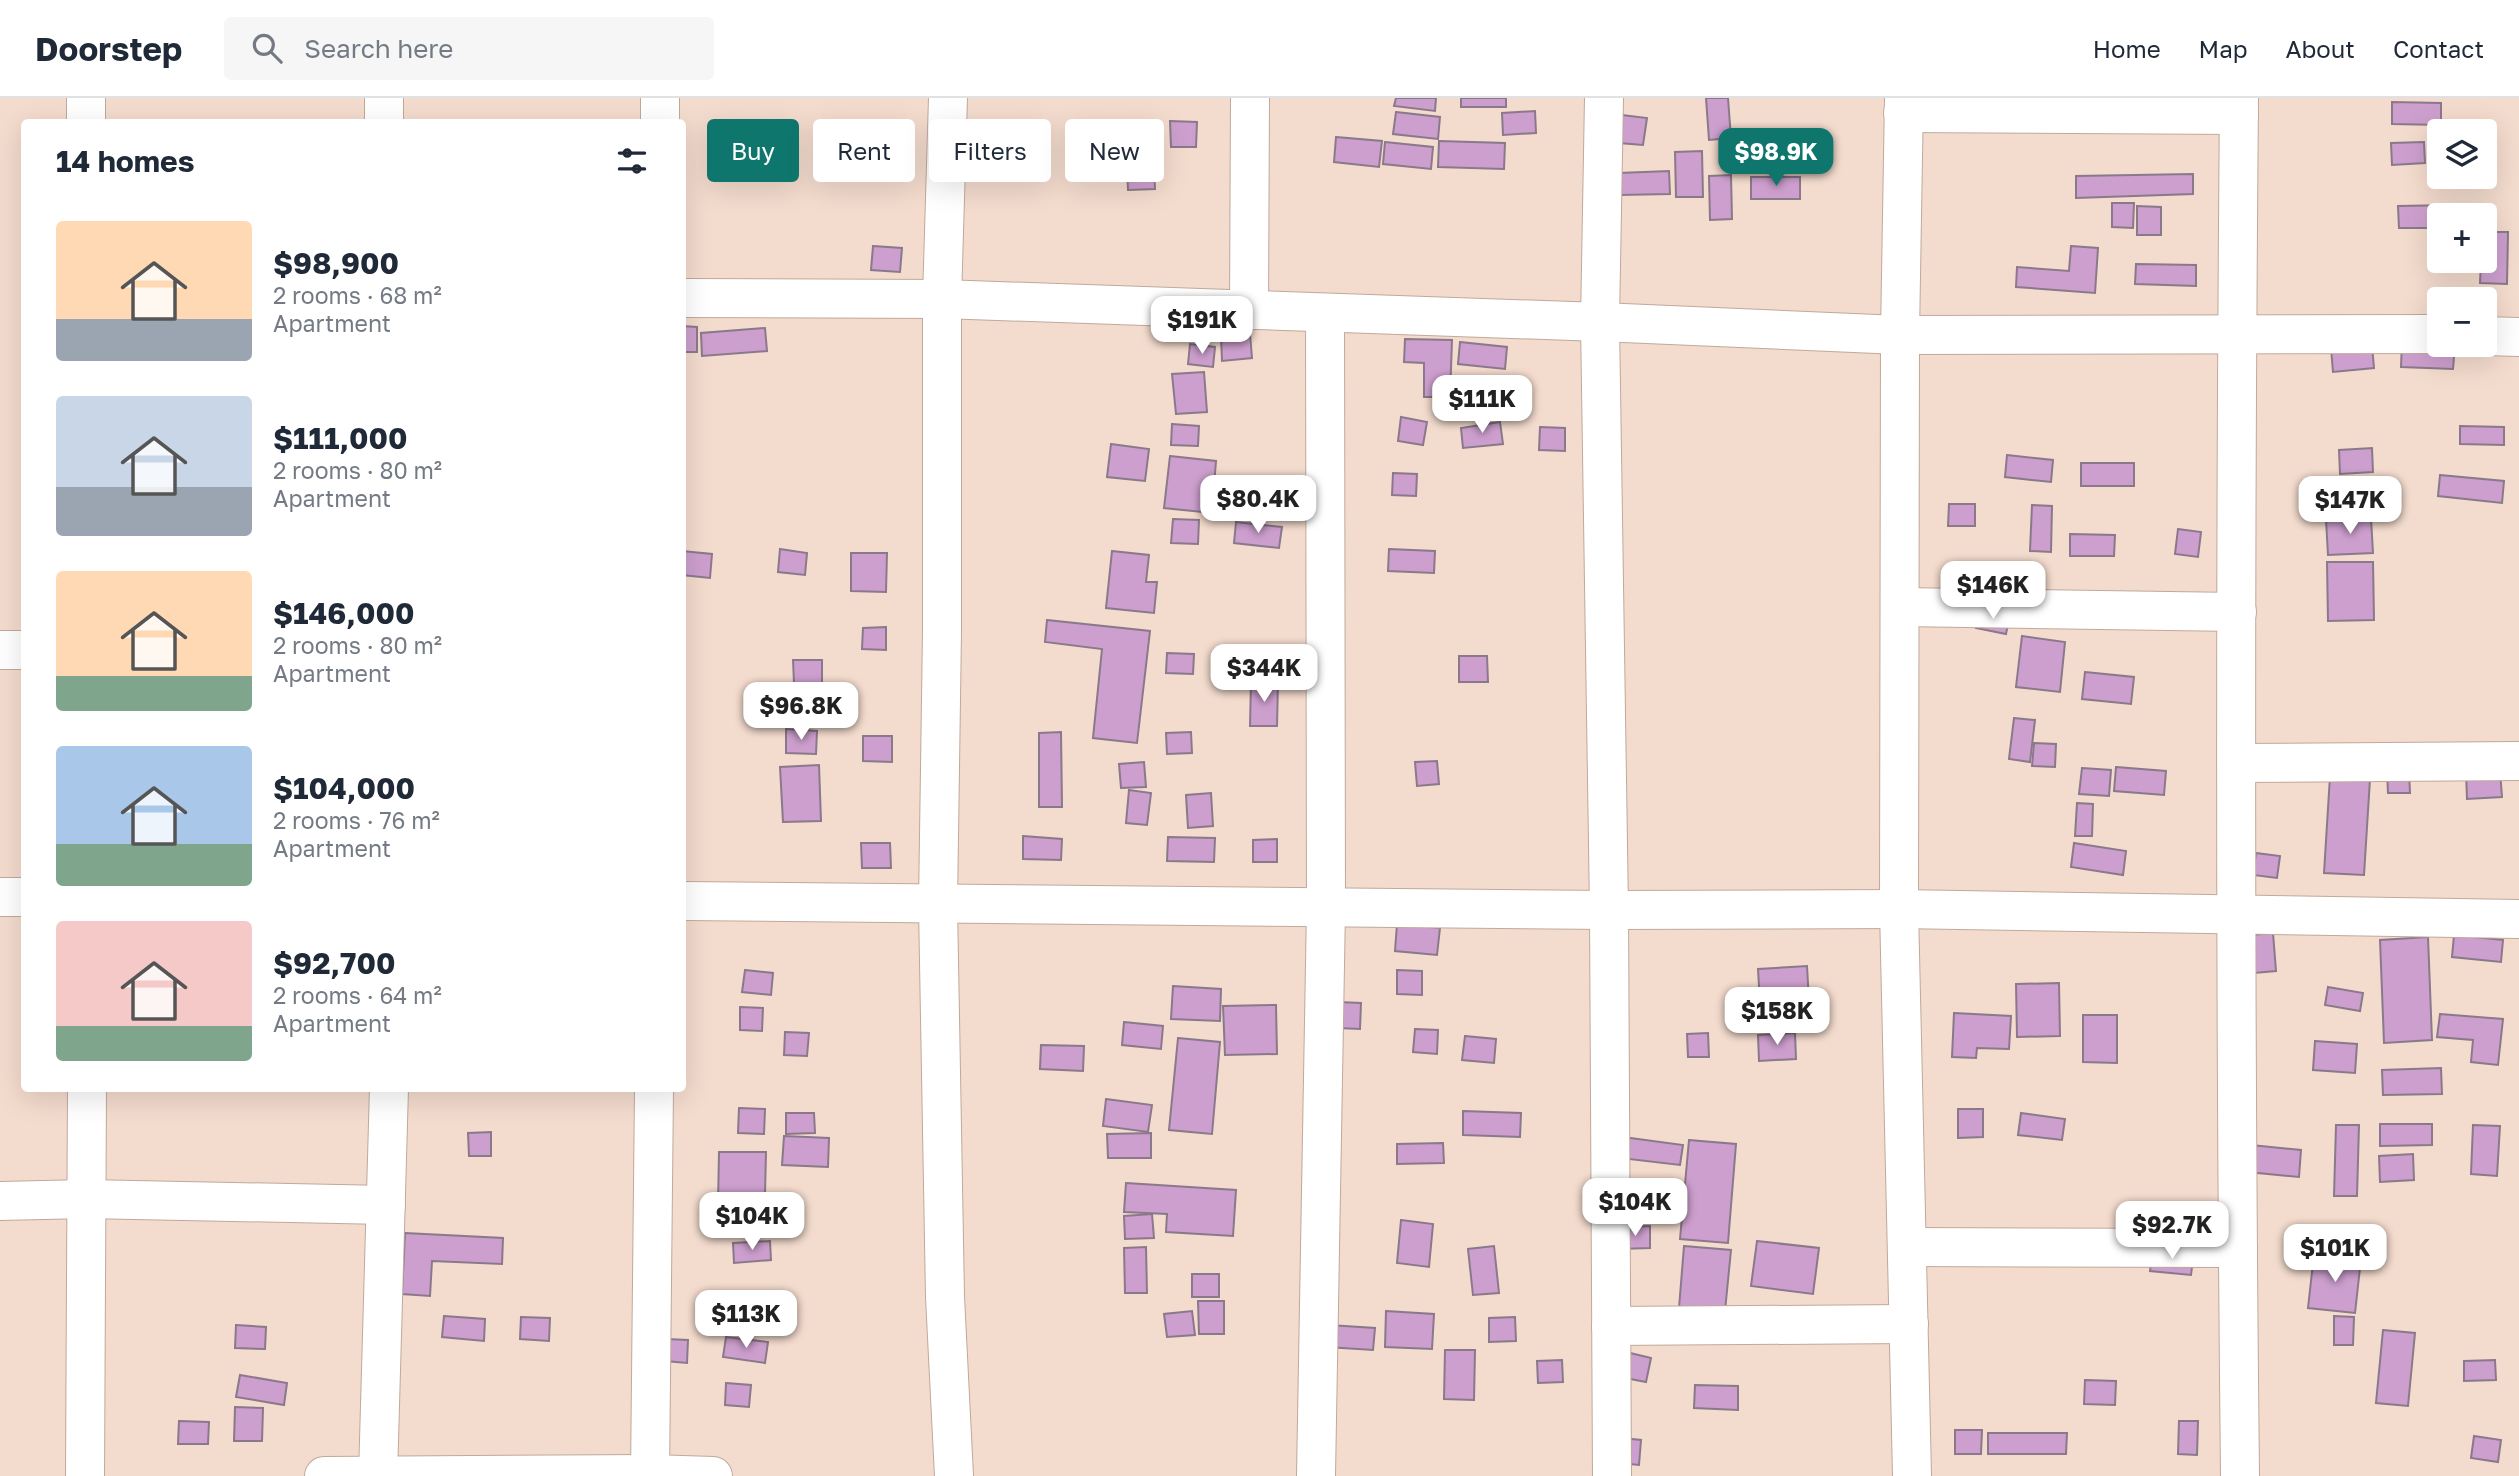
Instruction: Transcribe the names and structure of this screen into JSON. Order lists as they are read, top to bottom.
{
  "page": {
    "header": "Doorstep",
    "search": "Search here",
    "nav": [
      "Home",
      "Map",
      "About",
      "Contact"
    ],
    "map_buttons": ["+", "−"],
    "chip": [
      "Buy",
      "Rent",
      "Filters",
      "New"
    ],
    "heading": "14 homes",
    "price": [
      "$98.9K",
      "$191K",
      "$111K",
      "$80.4K",
      "$147K",
      "$146K",
      "$344K",
      "$96.8K",
      "$158K",
      "$104K",
      "$104K",
      "$92.7K",
      "$101K",
      "$113K"
    ],
    "list": [
      {
        "name": "$98,900",
        "note": "2 rooms · 68 m² · Apartment"
      },
      {
        "name": "$111,000",
        "note": "2 rooms · 80 m² · Apartment"
      },
      {
        "name": "$146,000",
        "note": "2 rooms · 80 m² · Apartment"
      },
      {
        "name": "$104,000",
        "note": "2 rooms · 76 m² · Apartment"
      },
      {
        "name": "$92,700",
        "note": "2 rooms · 64 m² · Apartment"
      }
    ]
  }
}
